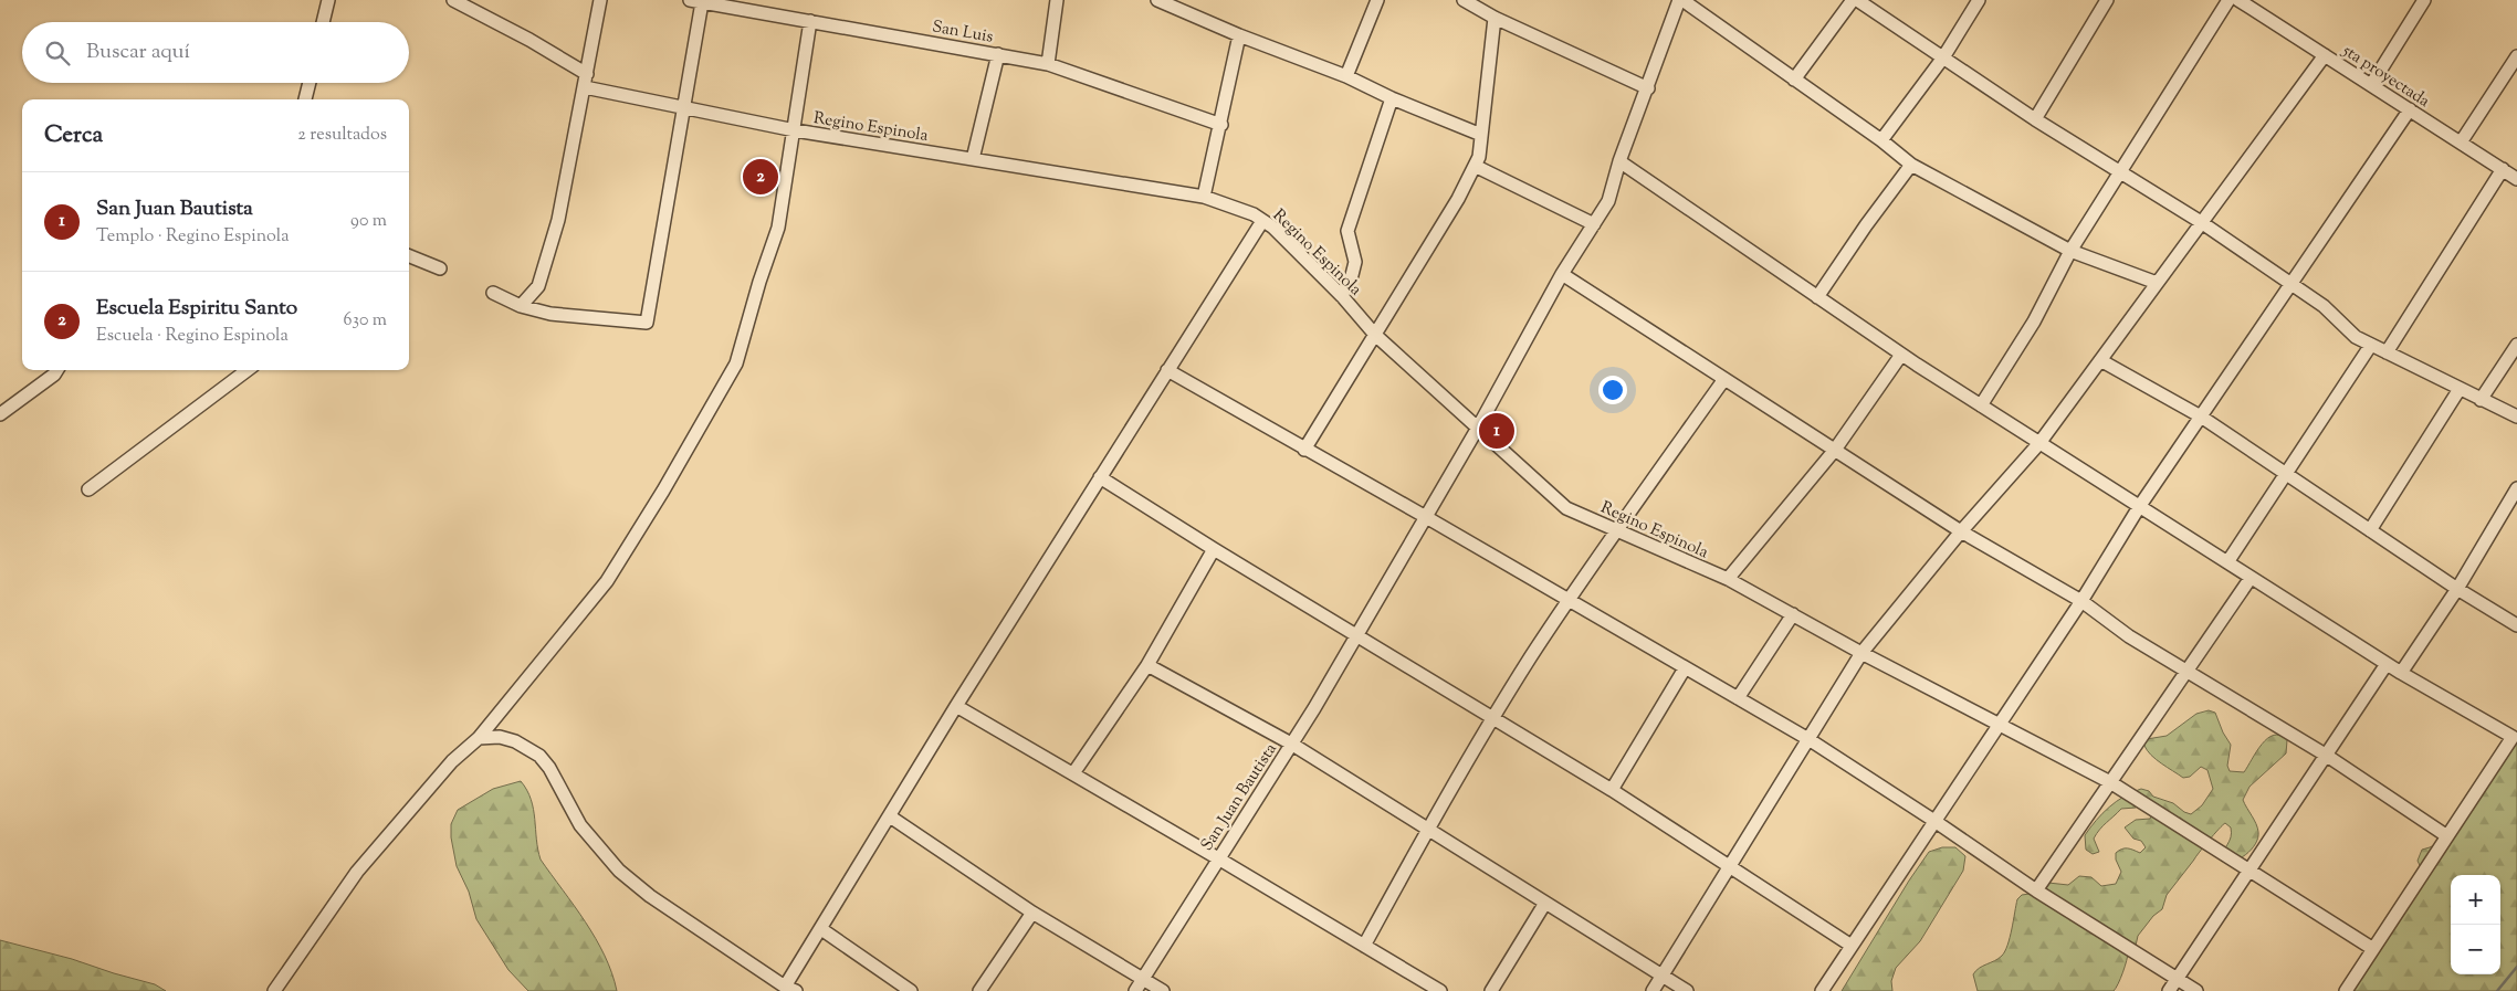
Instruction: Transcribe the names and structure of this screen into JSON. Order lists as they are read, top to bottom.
{
  "streets": {
    "street": [
      "San Luis",
      "5ta proyectada",
      "Regino Espinola",
      "San Juan Bautista"
    ]
  },
  "crossings": [
    ["Regino Espinola", "San Juan Bautista"]
  ],
  "page": {
    "search": "Buscar aquí",
    "heading": ["Cerca", "2 resultados"],
    "pins": ["2", "1"],
    "list": [
      {
        "mark": "1",
        "name": "San Juan Bautista",
        "note": "Templo · Regino Espinola",
        "value": "90 m"
      },
      {
        "mark": "2",
        "name": "Escuela Espiritu Santo",
        "note": "Escuela · Regino Espinola",
        "value": "630 m"
      }
    ],
    "map_buttons": ["+", "−"]
  }
}
